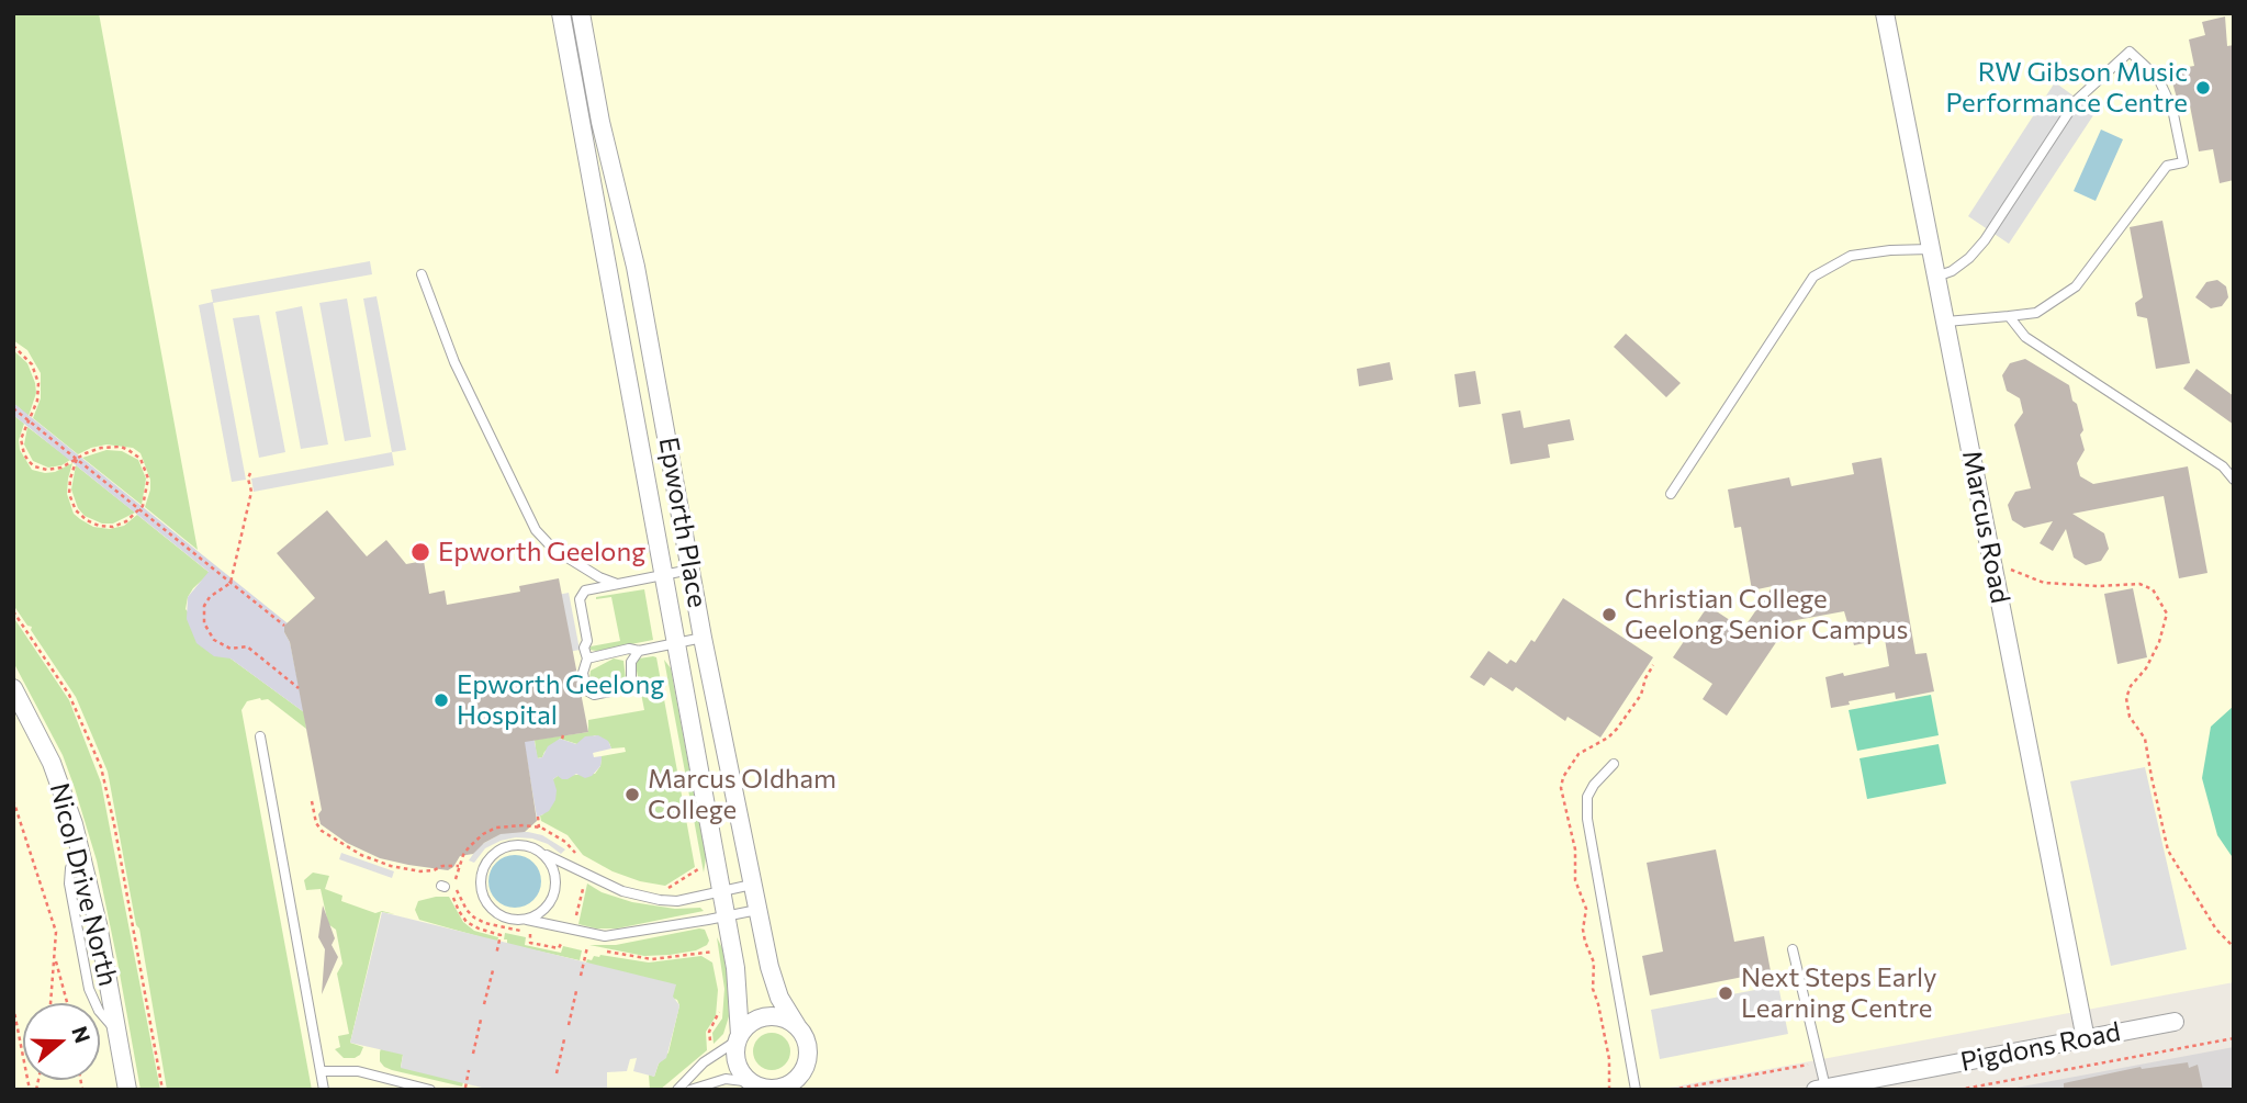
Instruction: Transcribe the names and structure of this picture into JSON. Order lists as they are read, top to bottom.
{
  "streets": {
    "street": [
      "Epworth Place",
      "Marcus Road",
      "Nicol Drive North",
      "Pigdons Road"
    ]
  },
  "crossings": [
    ["Marcus Road", "Pigdons Road"]
  ],
  "places": [
    "RW Gibson Music Performance Centre",
    "Epworth Geelong",
    "Christian College Geelong Senior Campus",
    "Epworth Geelong Hospital",
    "Marcus Oldham College",
    "Next Steps Early Learning Centre"
  ],
  "north": "right"
}
